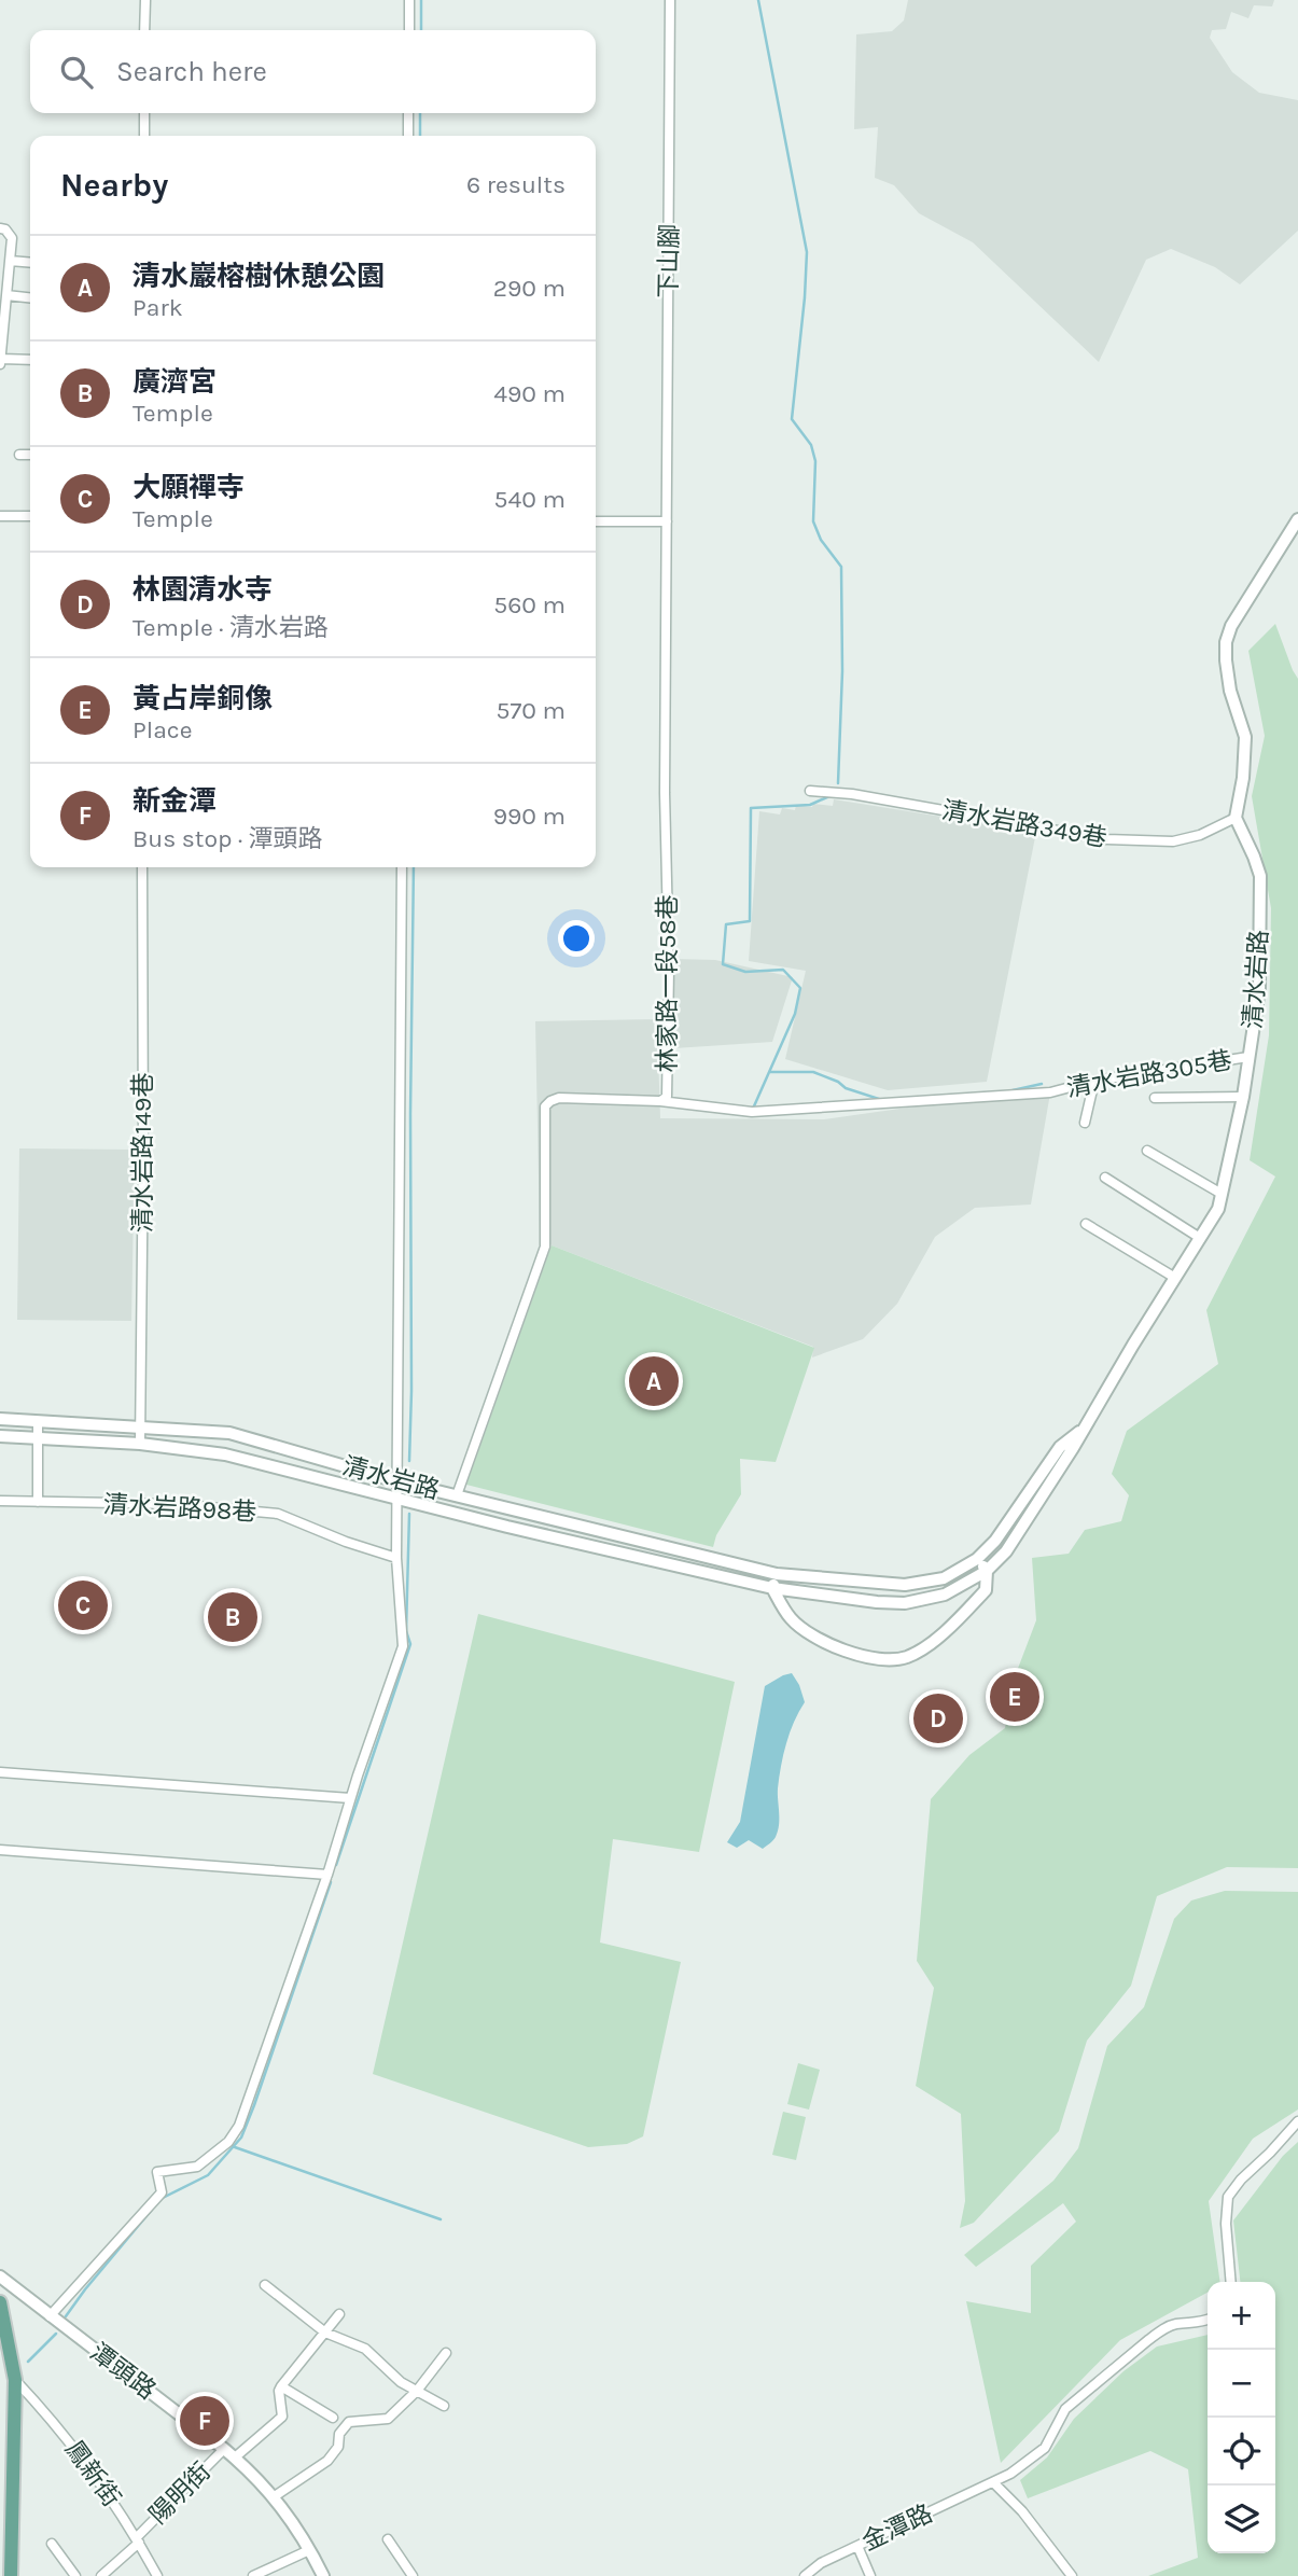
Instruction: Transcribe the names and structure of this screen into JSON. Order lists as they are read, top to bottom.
{
  "streets": {
    "street": [
      "下山腳",
      "清水岩路349巷",
      "清水岩路",
      "林家路一段58巷",
      "清水岩路305巷",
      "清水岩路149巷",
      "清水岩路98巷",
      "潭頭路",
      "鳳新街",
      "陽明街",
      "金潭路"
    ]
  },
  "crossings": [
    ["下山腳", "林家路一段58巷"],
    ["清水岩路349巷", "清水岩路"],
    ["清水岩路", "林家路一段58巷"],
    ["清水岩路", "清水岩路305巷"],
    ["清水岩路", "清水岩路149巷"],
    ["林家路一段58巷", "清水岩路305巷"],
    ["潭頭路", "陽明街"],
    ["鳳新街", "陽明街"]
  ],
  "page": {
    "search": "Search here",
    "heading": ["Nearby", "6 results"],
    "list": [
      {
        "mark": "A",
        "name": "清水巖榕樹休憩公園",
        "note": "Park",
        "value": "290 m"
      },
      {
        "mark": "B",
        "name": "廣濟宮",
        "note": "Temple",
        "value": "490 m"
      },
      {
        "mark": "C",
        "name": "大願禪寺",
        "note": "Temple",
        "value": "540 m"
      },
      {
        "mark": "D",
        "name": "林園清水寺",
        "note": "Temple · 清水岩路",
        "value": "560 m"
      },
      {
        "mark": "E",
        "name": "黃占岸銅像",
        "note": "Place",
        "value": "570 m"
      },
      {
        "mark": "F",
        "name": "新金潭",
        "note": "Bus stop · 潭頭路",
        "value": "990 m"
      }
    ],
    "pins": [
      "A",
      "C",
      "B",
      "E",
      "D",
      "F"
    ],
    "map_buttons": ["+", "−"]
  }
}
